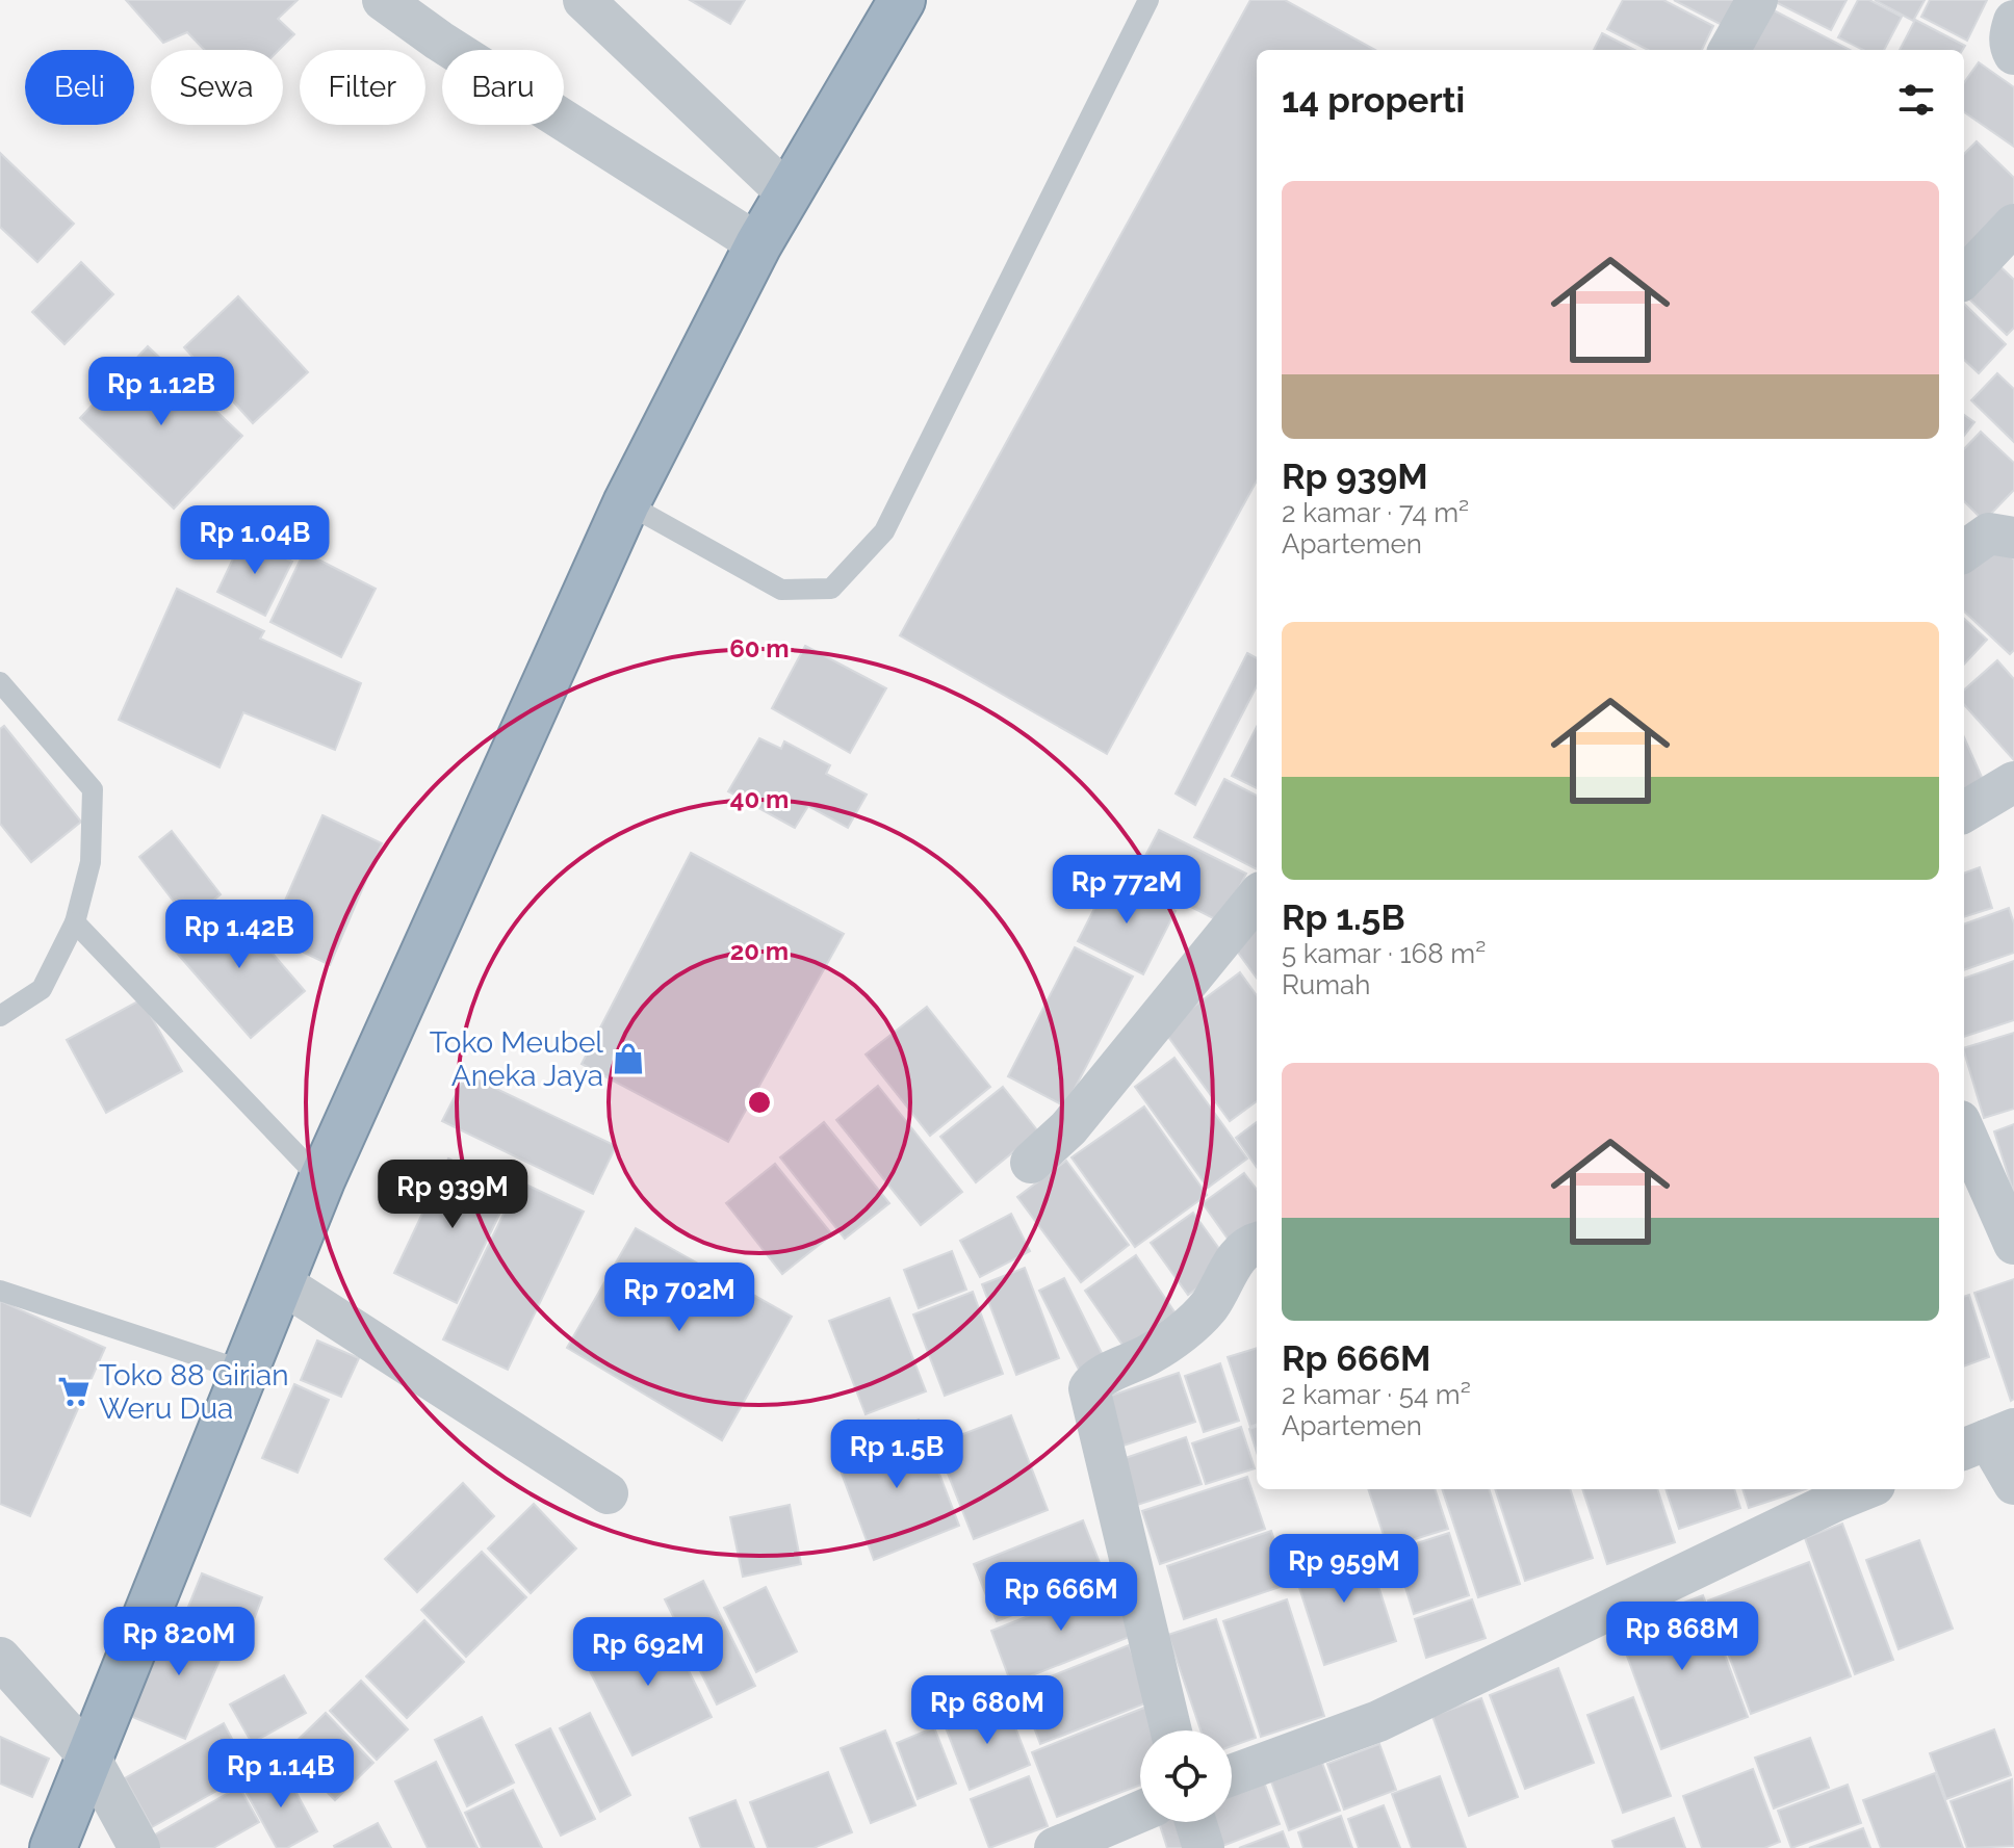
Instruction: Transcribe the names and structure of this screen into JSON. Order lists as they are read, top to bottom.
{
  "places": {
    "shop": ["Toko Meubel Aneka Jaya"],
    "supermarket": ["Toko 88 Girian Weru Dua"]
  },
  "page": {
    "chip": [
      "Beli",
      "Sewa",
      "Filter",
      "Baru"
    ],
    "heading": "14 properti",
    "list": [
      {
        "name": "Rp 939M",
        "note": "2 kamar · 74 m² · Apartemen"
      },
      {
        "name": "Rp 1.5B",
        "note": "5 kamar · 168 m² · Rumah"
      },
      {
        "name": "Rp 666M",
        "note": "2 kamar · 54 m² · Apartemen"
      }
    ],
    "price": [
      "Rp 1.12B",
      "Rp 1.04B",
      "Rp 772M",
      "Rp 1.42B",
      "Rp 939M",
      "Rp 702M",
      "Rp 1.5B",
      "Rp 959M",
      "Rp 666M",
      "Rp 868M",
      "Rp 820M",
      "Rp 692M",
      "Rp 680M",
      "Rp 1.14B"
    ]
  },
  "rings": ["60 m", "40 m", "20 m"]
}
